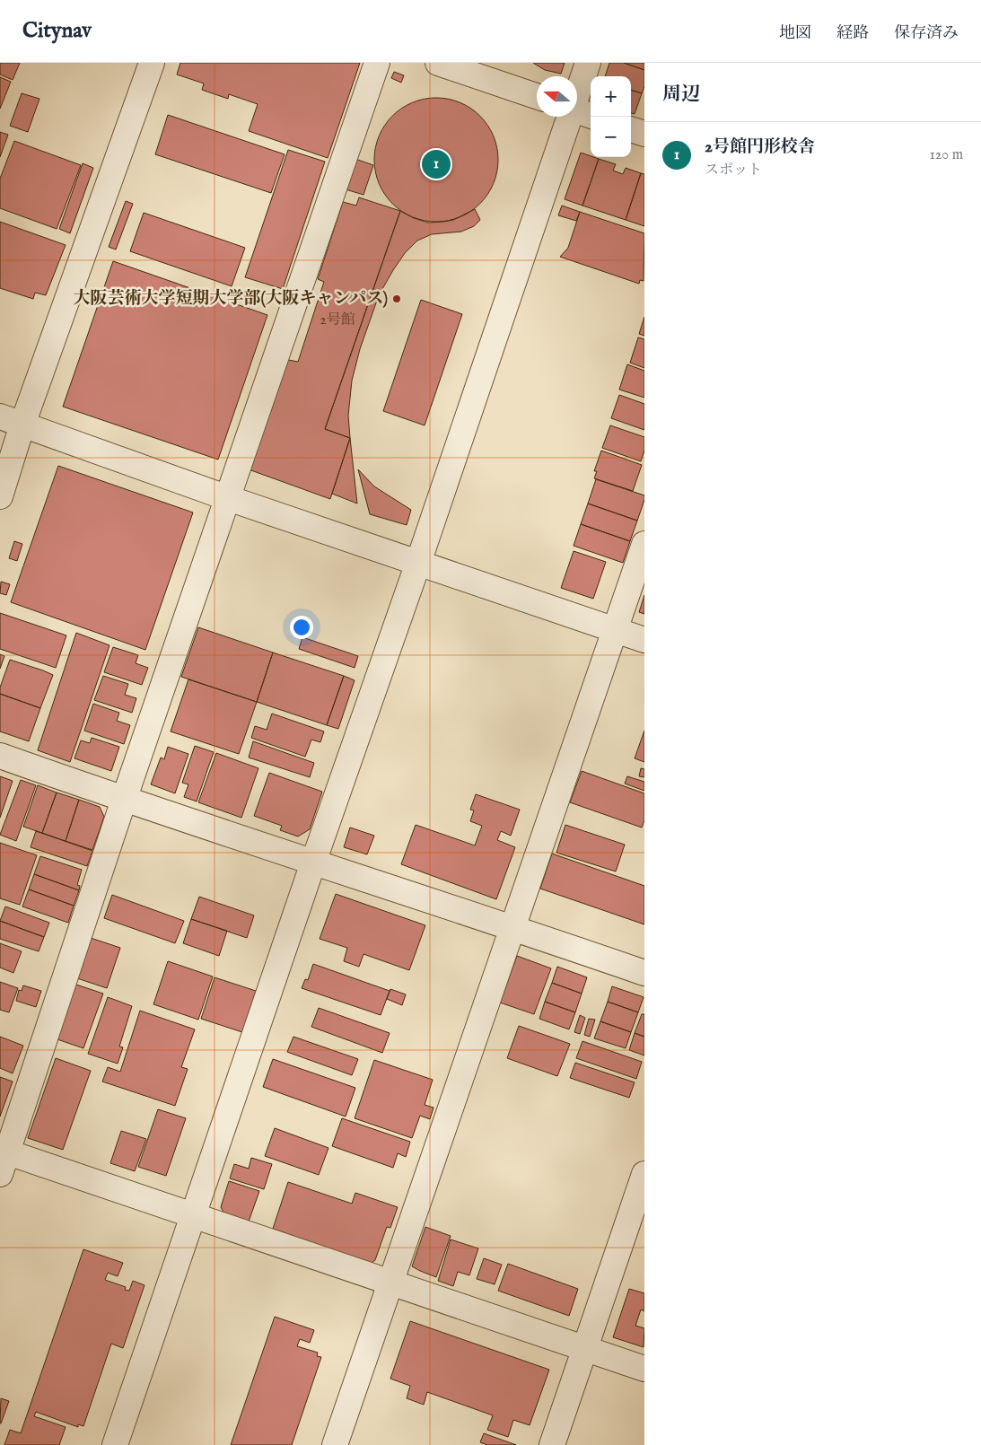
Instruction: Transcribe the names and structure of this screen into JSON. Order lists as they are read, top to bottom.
{
  "places": ["大阪芸術大学短期大学部(大阪キャンパス)"],
  "house_numbers": ["2号館"],
  "north": "left",
  "page": {
    "header": "Citynav",
    "nav": ["地図", "経路", "保存済み"],
    "heading": "周辺",
    "map_buttons": ["+", "−"],
    "list": [
      {
        "mark": "1",
        "name": "2号館円形校舎",
        "note": "スポット",
        "value": "120 m"
      }
    ],
    "pins": "1"
  }
}
